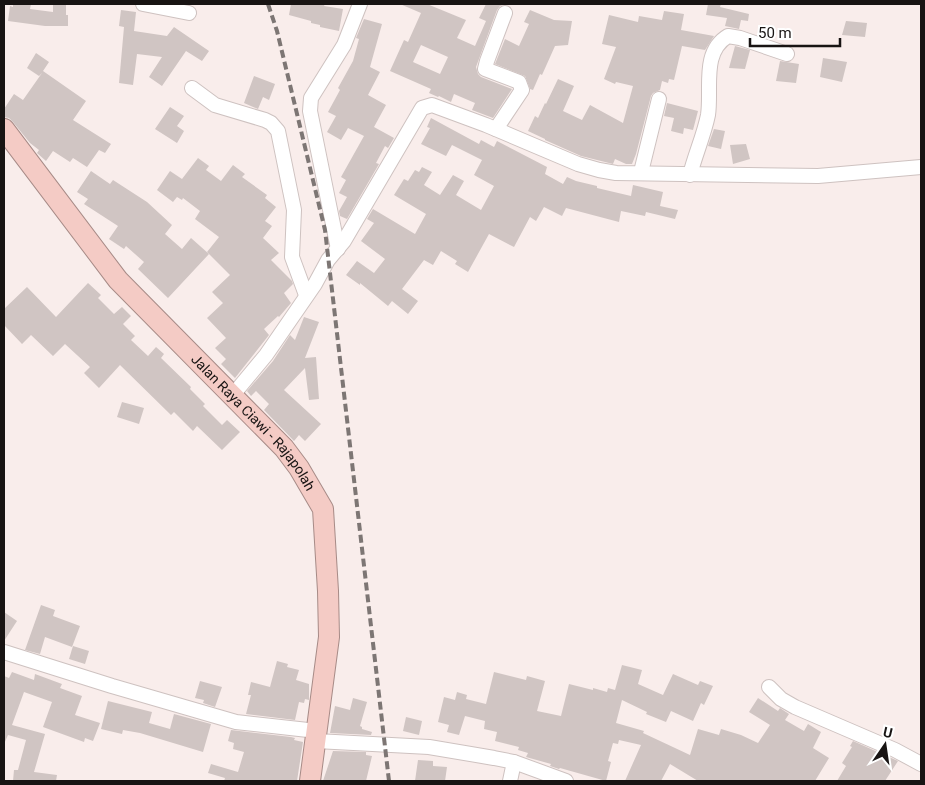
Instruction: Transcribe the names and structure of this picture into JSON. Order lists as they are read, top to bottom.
{
  "streets": {
    "highway": ["Jalan Raya Ciawi - Rajapolah"]
  },
  "scale_bar": "50 m",
  "north": "top"
}
